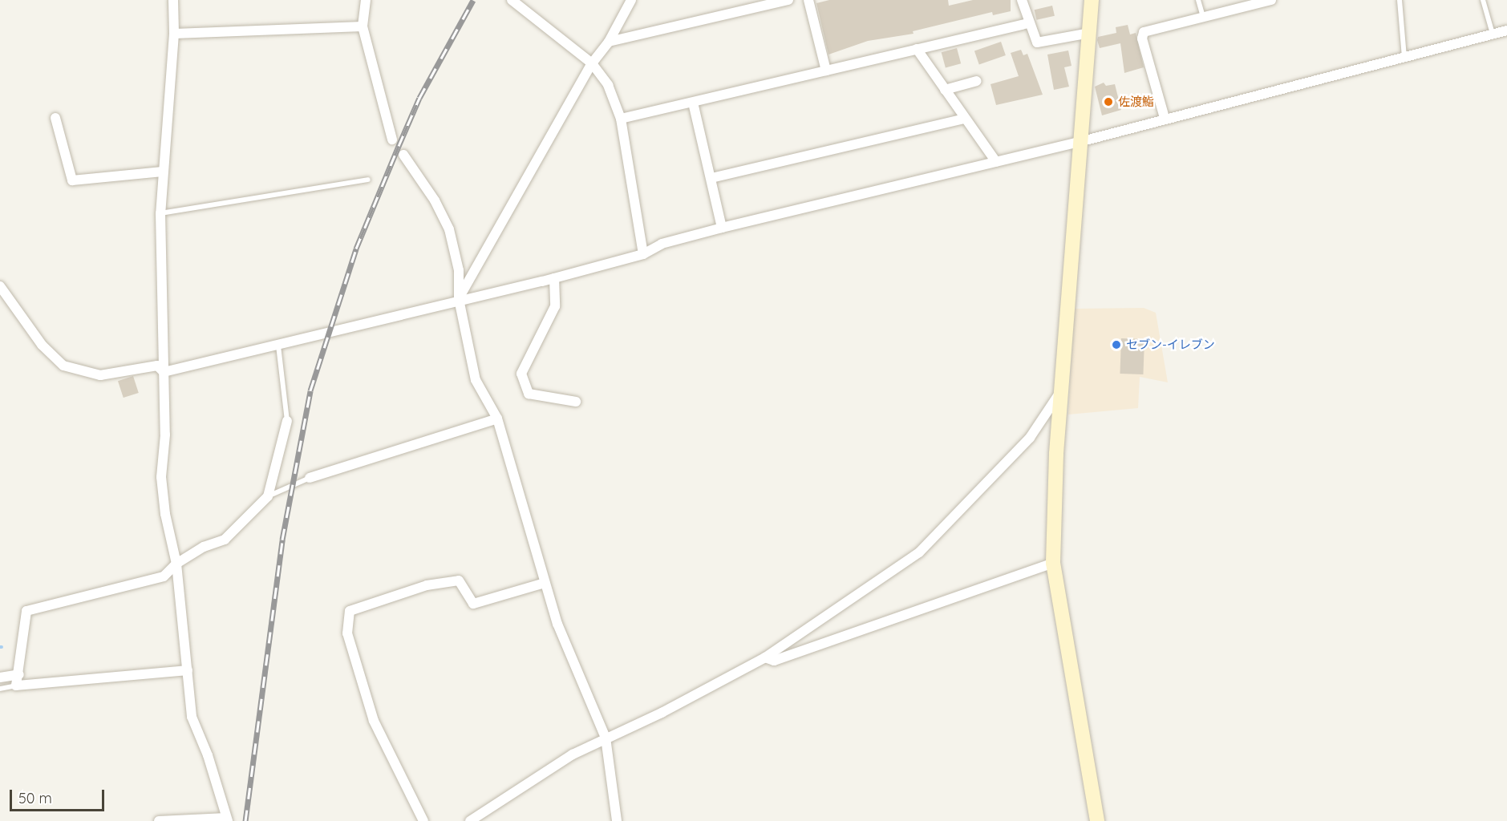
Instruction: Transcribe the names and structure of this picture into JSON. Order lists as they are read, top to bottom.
{
  "places": ["佐渡鮨", "セブン-イレブン"],
  "scale_bar": "50 m"
}
